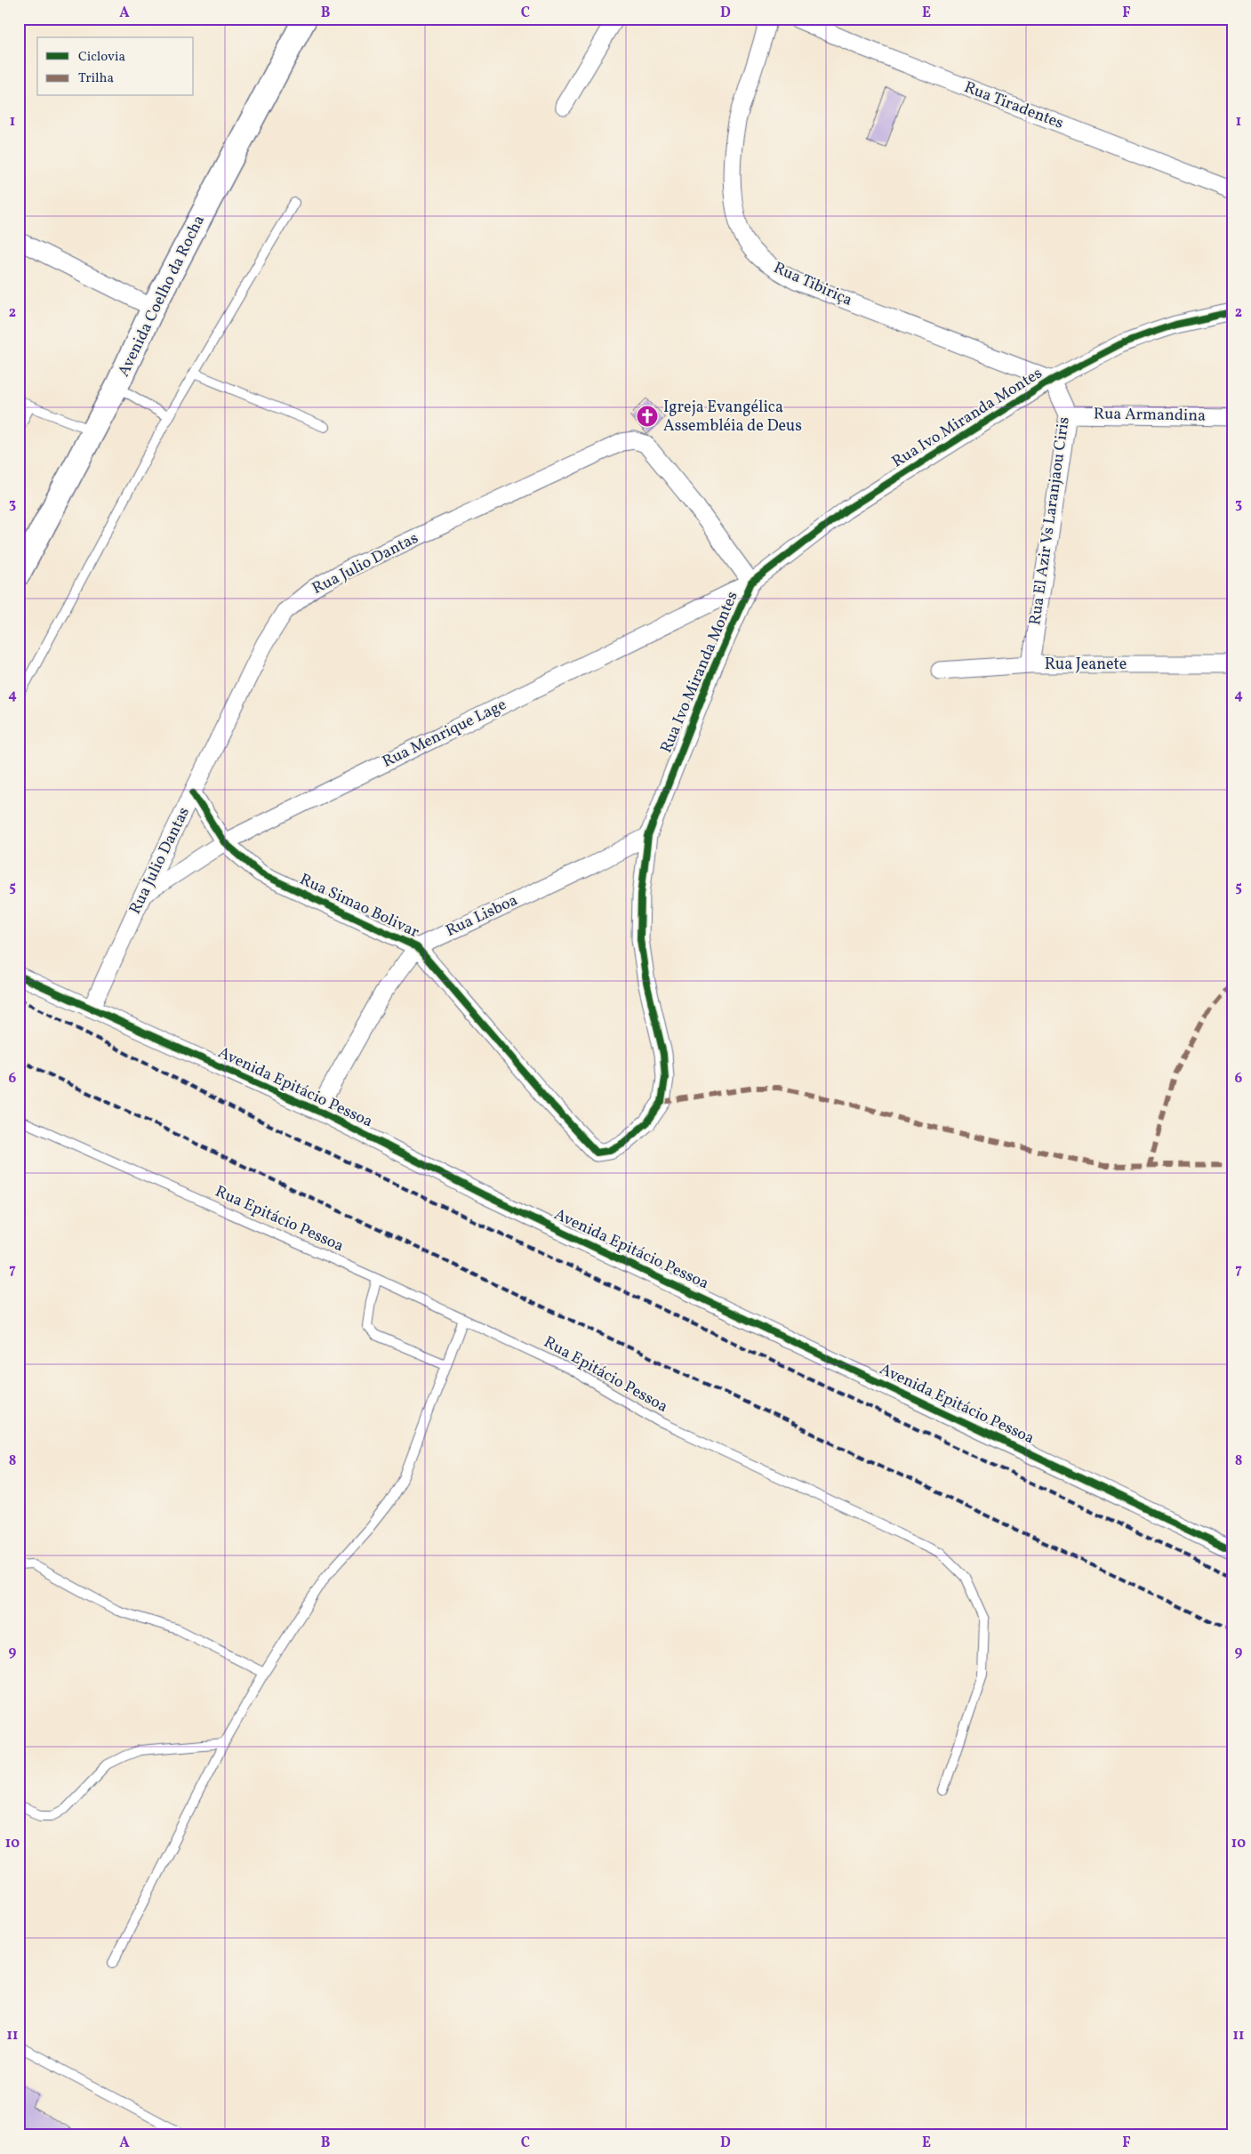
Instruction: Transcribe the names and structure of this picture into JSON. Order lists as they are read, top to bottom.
{
  "streets": {
    "main road": ["Avenida Coelho da Rocha"],
    "street": [
      "Rua Tiradentes",
      "Rua Tibiriça",
      "Rua Armandina",
      "Rua Ivo Miranda Montes",
      "Rua El Azir Vs Laranjaou Ciris",
      "Rua Julio Dantas",
      "Rua Jeanete",
      "Rua Menrique Lage",
      "Rua Simao Bolivar",
      "Rua Lisboa",
      "Avenida Epitácio Pessoa"
    ],
    "lane": ["Rua Epitácio Pessoa"]
  },
  "crossings": [
    ["Rua Tibiriça", "Rua Ivo Miranda Montes"],
    ["Rua Tibiriça", "Rua El Azir Vs Laranjaou Ciris"],
    ["Rua Armandina", "Rua El Azir Vs Laranjaou Ciris"],
    ["Rua Ivo Miranda Montes", "Rua El Azir Vs Laranjaou Ciris"],
    ["Rua Ivo Miranda Montes", "Rua Julio Dantas"],
    ["Rua Ivo Miranda Montes", "Rua Menrique Lage"],
    ["Rua Ivo Miranda Montes", "Rua Simao Bolivar"],
    ["Rua Ivo Miranda Montes", "Rua Lisboa"],
    ["Rua El Azir Vs Laranjaou Ciris", "Rua Jeanete"],
    ["Rua Julio Dantas", "Rua Menrique Lage"],
    ["Rua Julio Dantas", "Rua Simao Bolivar"],
    ["Rua Julio Dantas", "Avenida Epitácio Pessoa"],
    ["Rua Menrique Lage", "Rua Simao Bolivar"],
    ["Rua Simao Bolivar", "Rua Lisboa"],
    ["Rua Lisboa", "Avenida Epitácio Pessoa"]
  ],
  "places": {
    "church": ["Igreja Evangélica Assembléia de Deus"]
  },
  "legend": ["Ciclovia", "Trilha"],
  "grid": {
    "columns": [
      "A",
      "B",
      "C",
      "D",
      "E",
      "F"
    ],
    "rows": [
      "1",
      "2",
      "3",
      "4",
      "5",
      "6",
      "7",
      "8",
      "9",
      "10",
      "11"
    ]
  }
}
